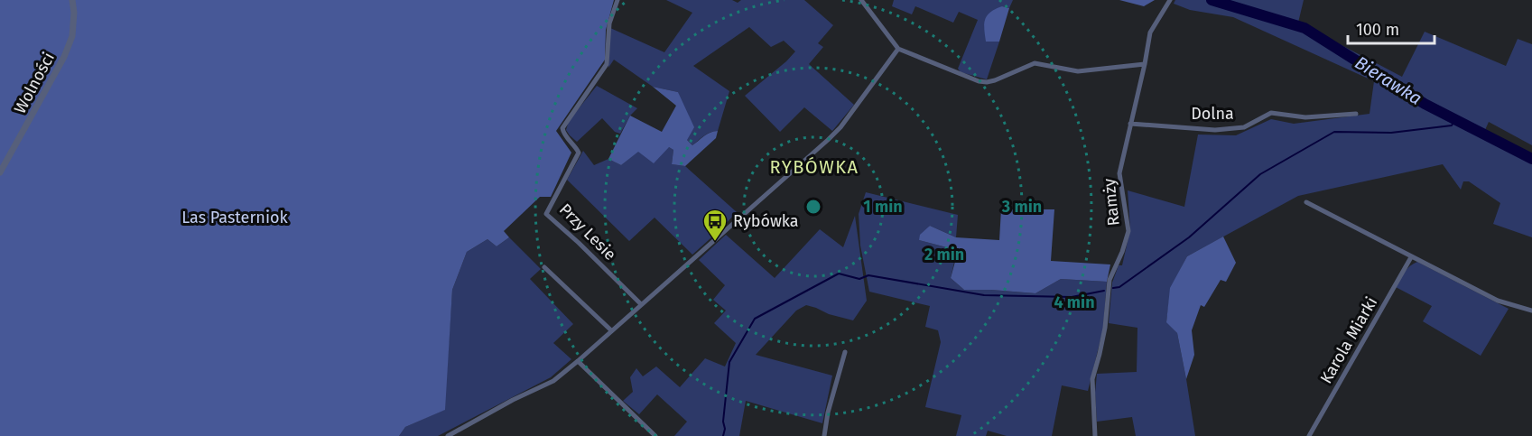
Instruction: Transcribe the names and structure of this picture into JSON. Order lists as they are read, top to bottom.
{
  "streets": {
    "street": [
      "Wolności",
      "Dolna",
      "Ramży",
      "Przy Lesie",
      "Karola Miarki"
    ]
  },
  "crossings": [
    ["Dolna", "Ramży"]
  ],
  "districts": ["RYBÓWKA"],
  "water": ["Bierawka"],
  "parks": ["Las Pasterniok"],
  "places": {
    "bus stop": ["Rybówka"]
  },
  "scale_bar": "100 m",
  "rings": [
    "1 min",
    "3 min",
    "2 min",
    "4 min"
  ]
}
